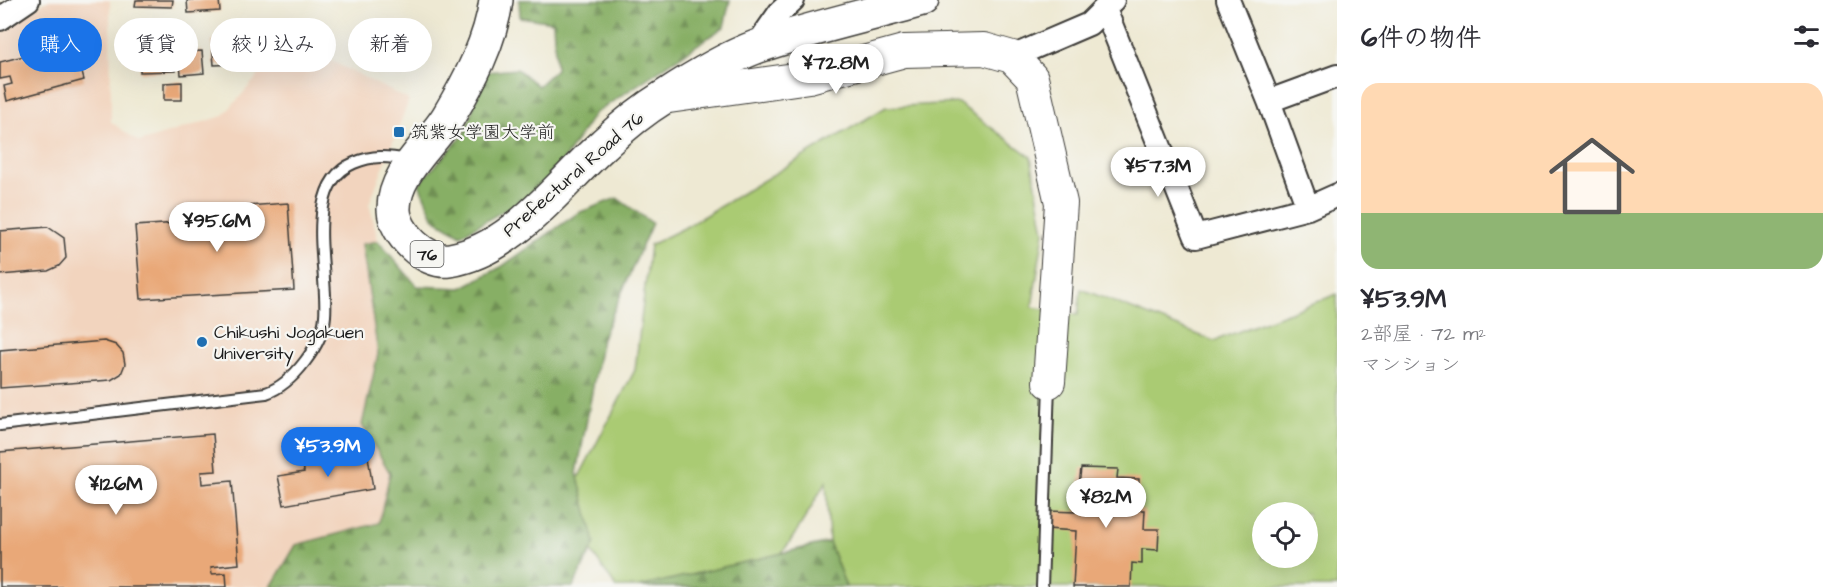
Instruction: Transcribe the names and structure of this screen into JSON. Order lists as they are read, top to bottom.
{
  "streets": {
    "main road": ["Prefectural Road 76", "76"]
  },
  "places": {
    "transit": ["筑紫女学園大学前"],
    "other": ["Chikushi Jogakuen University"]
  },
  "page": {
    "heading": "6件の物件",
    "chip": [
      "購入",
      "賃貸",
      "絞り込み",
      "新着"
    ],
    "price": [
      "¥72.8M",
      "¥57.3M",
      "¥95.6M",
      "¥53.9M",
      "¥126M",
      "¥82M"
    ],
    "list": [
      {
        "name": "¥53.9M",
        "note": "2部屋 · 72 m² · マンション"
      }
    ]
  }
}
